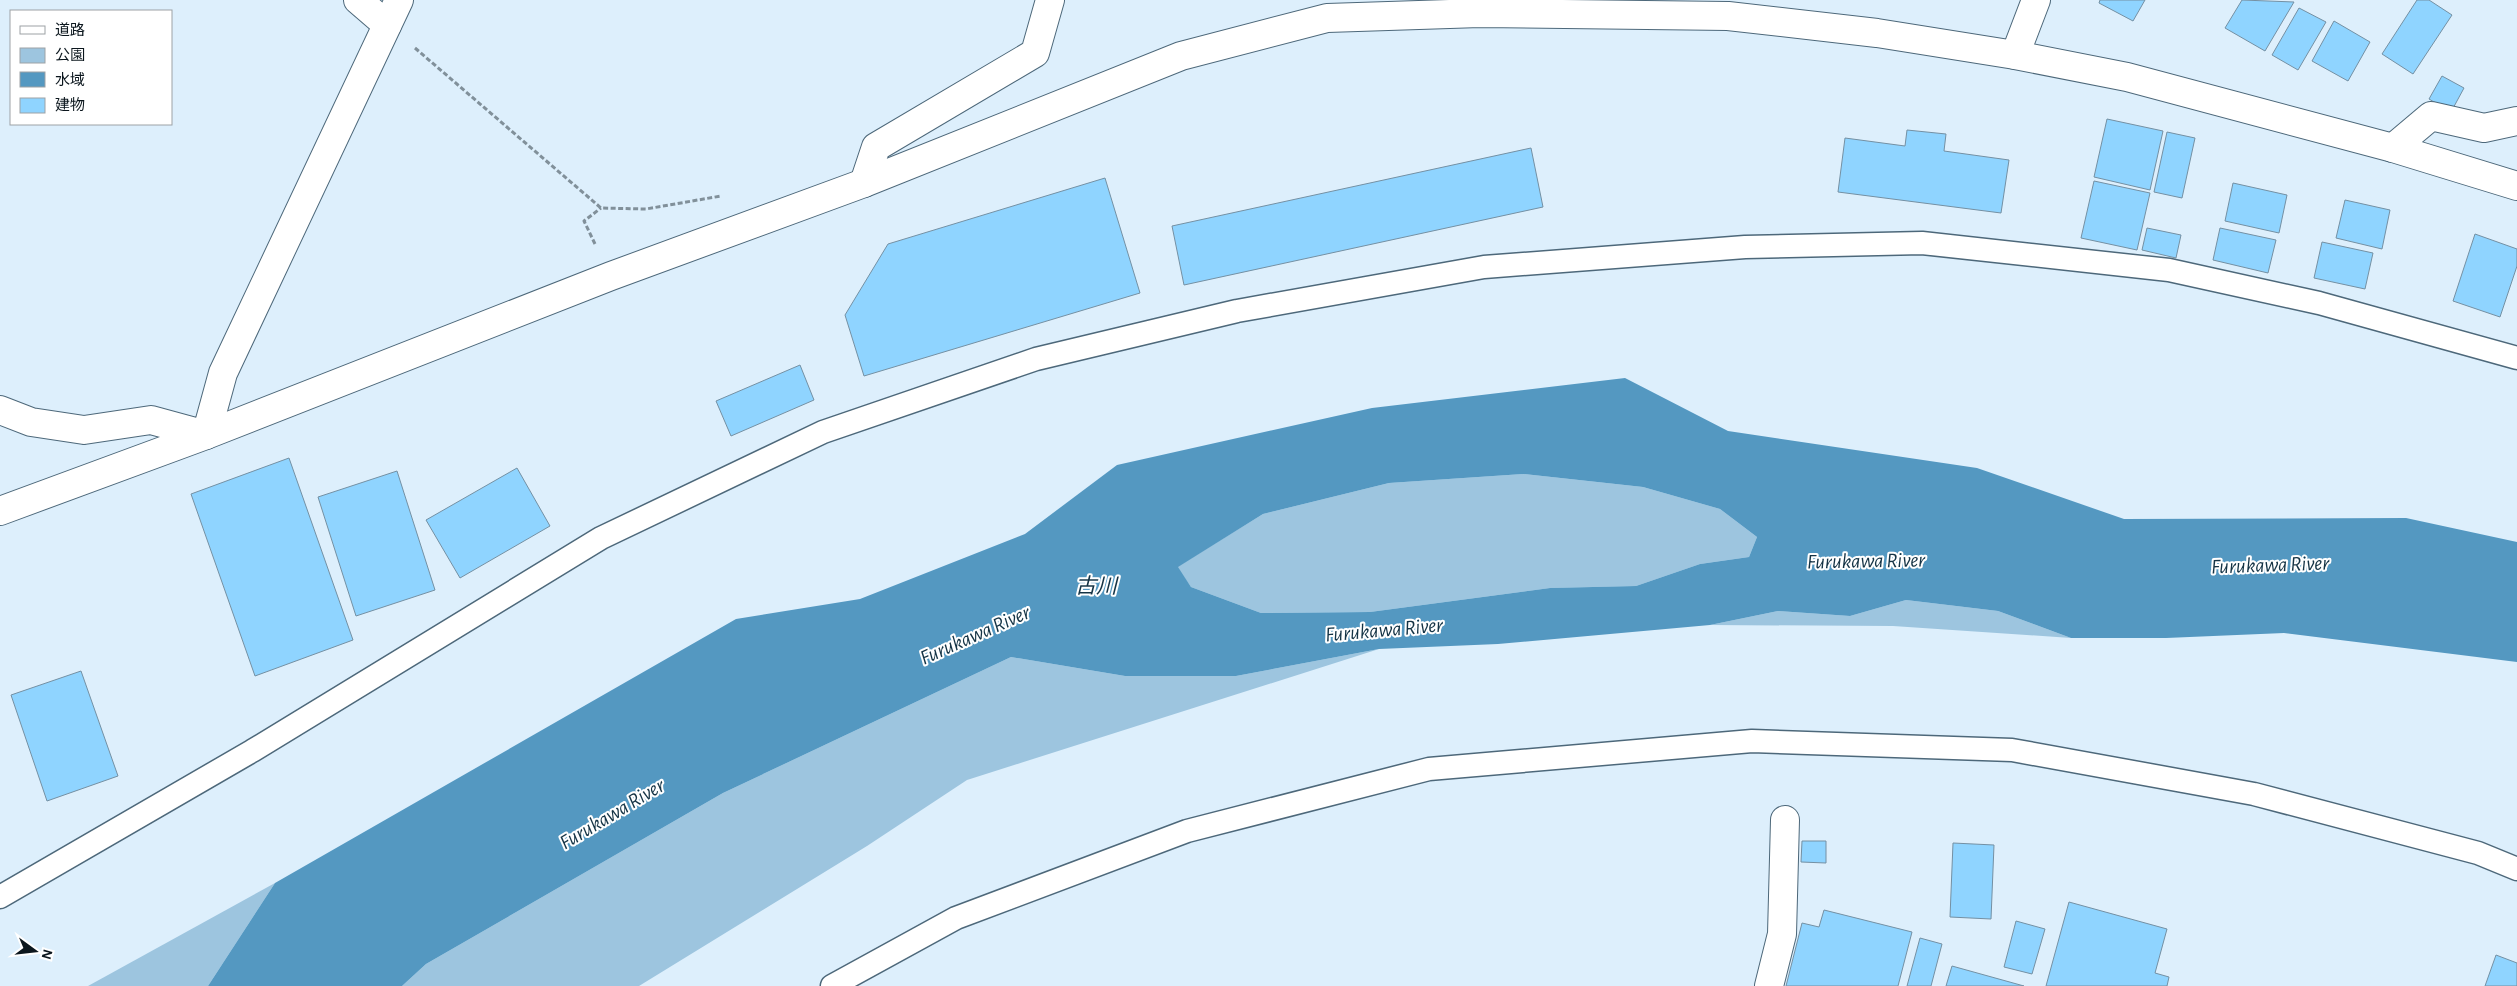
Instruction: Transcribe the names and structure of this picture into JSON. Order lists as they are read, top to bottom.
{
  "water": ["Furukawa River", "古川"],
  "legend": [
    "道路",
    "公園",
    "水域",
    "建物"
  ],
  "north": "right"
}
